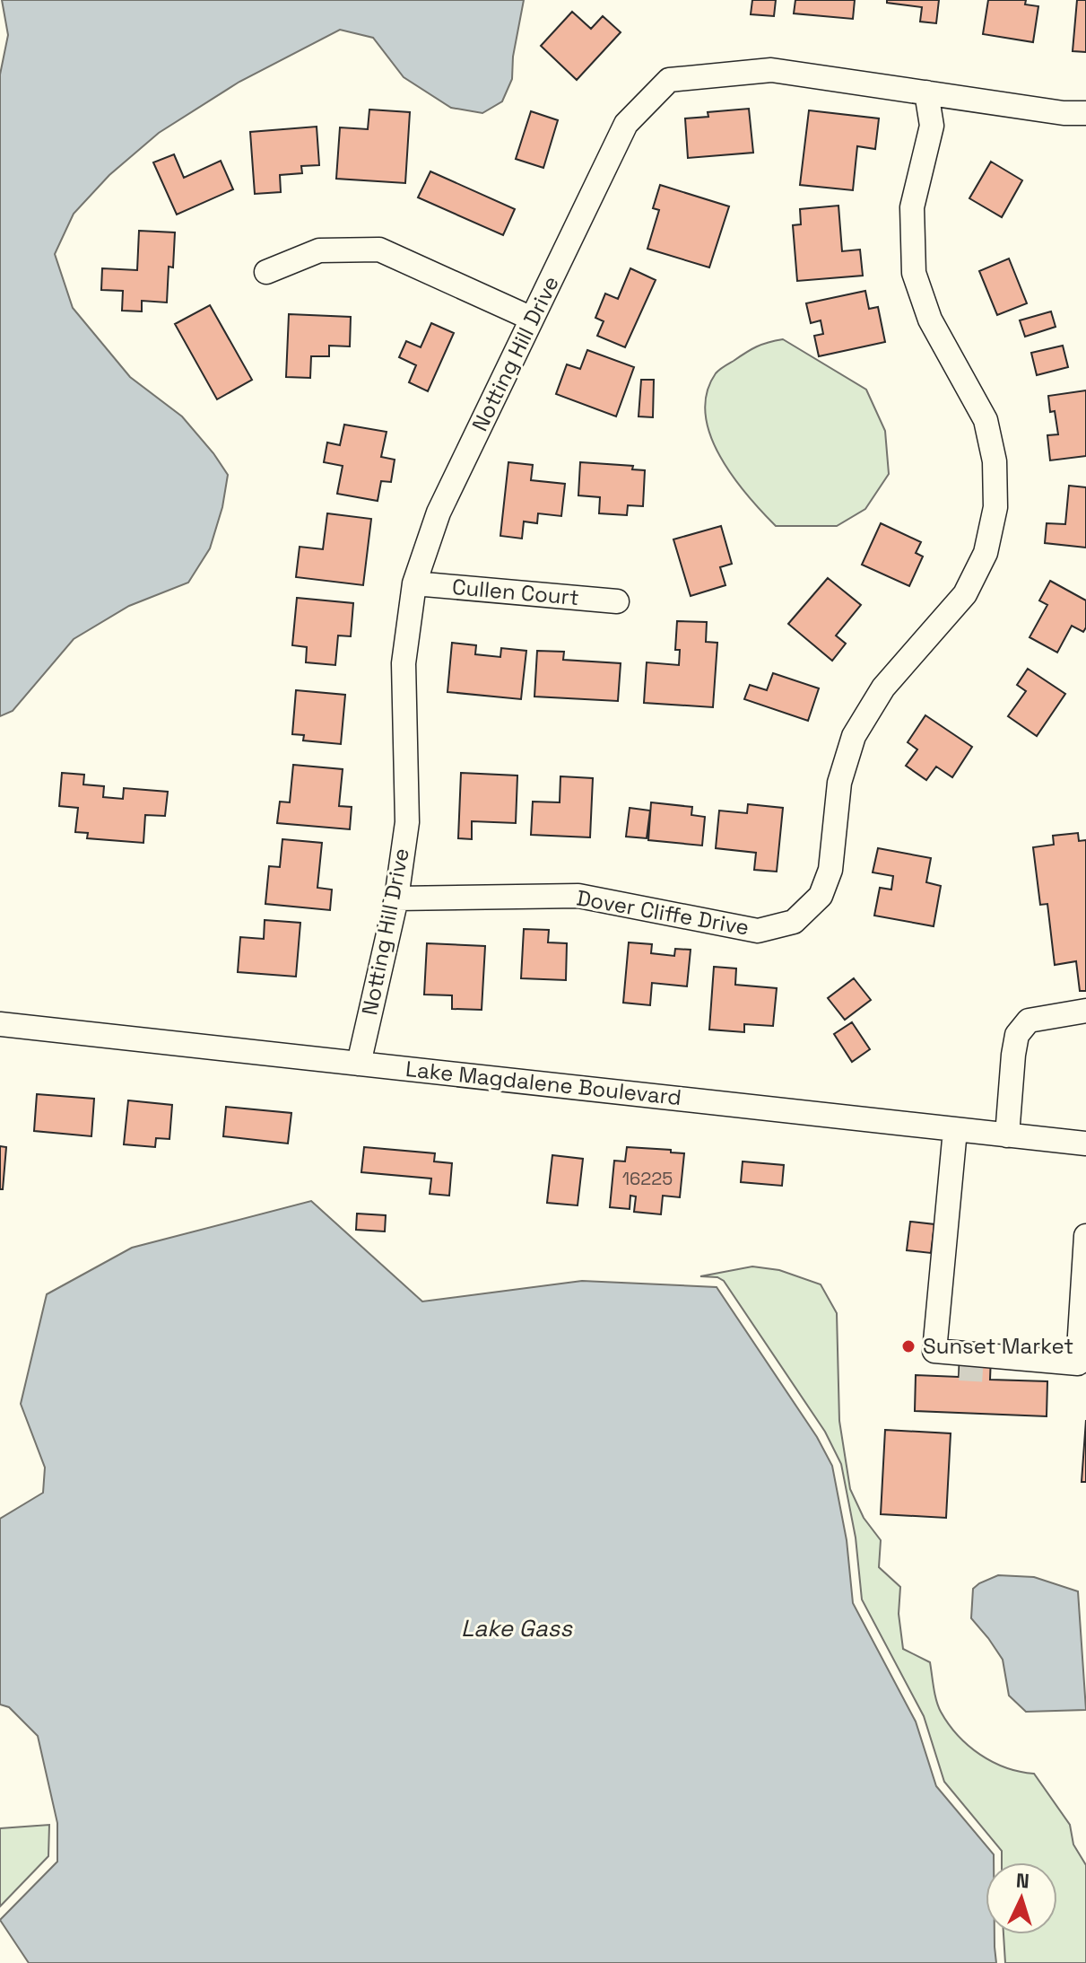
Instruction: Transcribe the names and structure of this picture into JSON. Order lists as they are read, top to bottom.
{
  "streets": {
    "street": [
      "Notting Hill Drive",
      "Cullen Court",
      "Dover Cliffe Drive",
      "Lake Magdalene Boulevard"
    ]
  },
  "crossings": [
    ["Notting Hill Drive", "Cullen Court"],
    ["Notting Hill Drive", "Dover Cliffe Drive"],
    ["Notting Hill Drive", "Lake Magdalene Boulevard"]
  ],
  "water": ["Lake Gass"],
  "places": ["Sunset Market"],
  "house_numbers": ["16225"],
  "north": "top"
}
